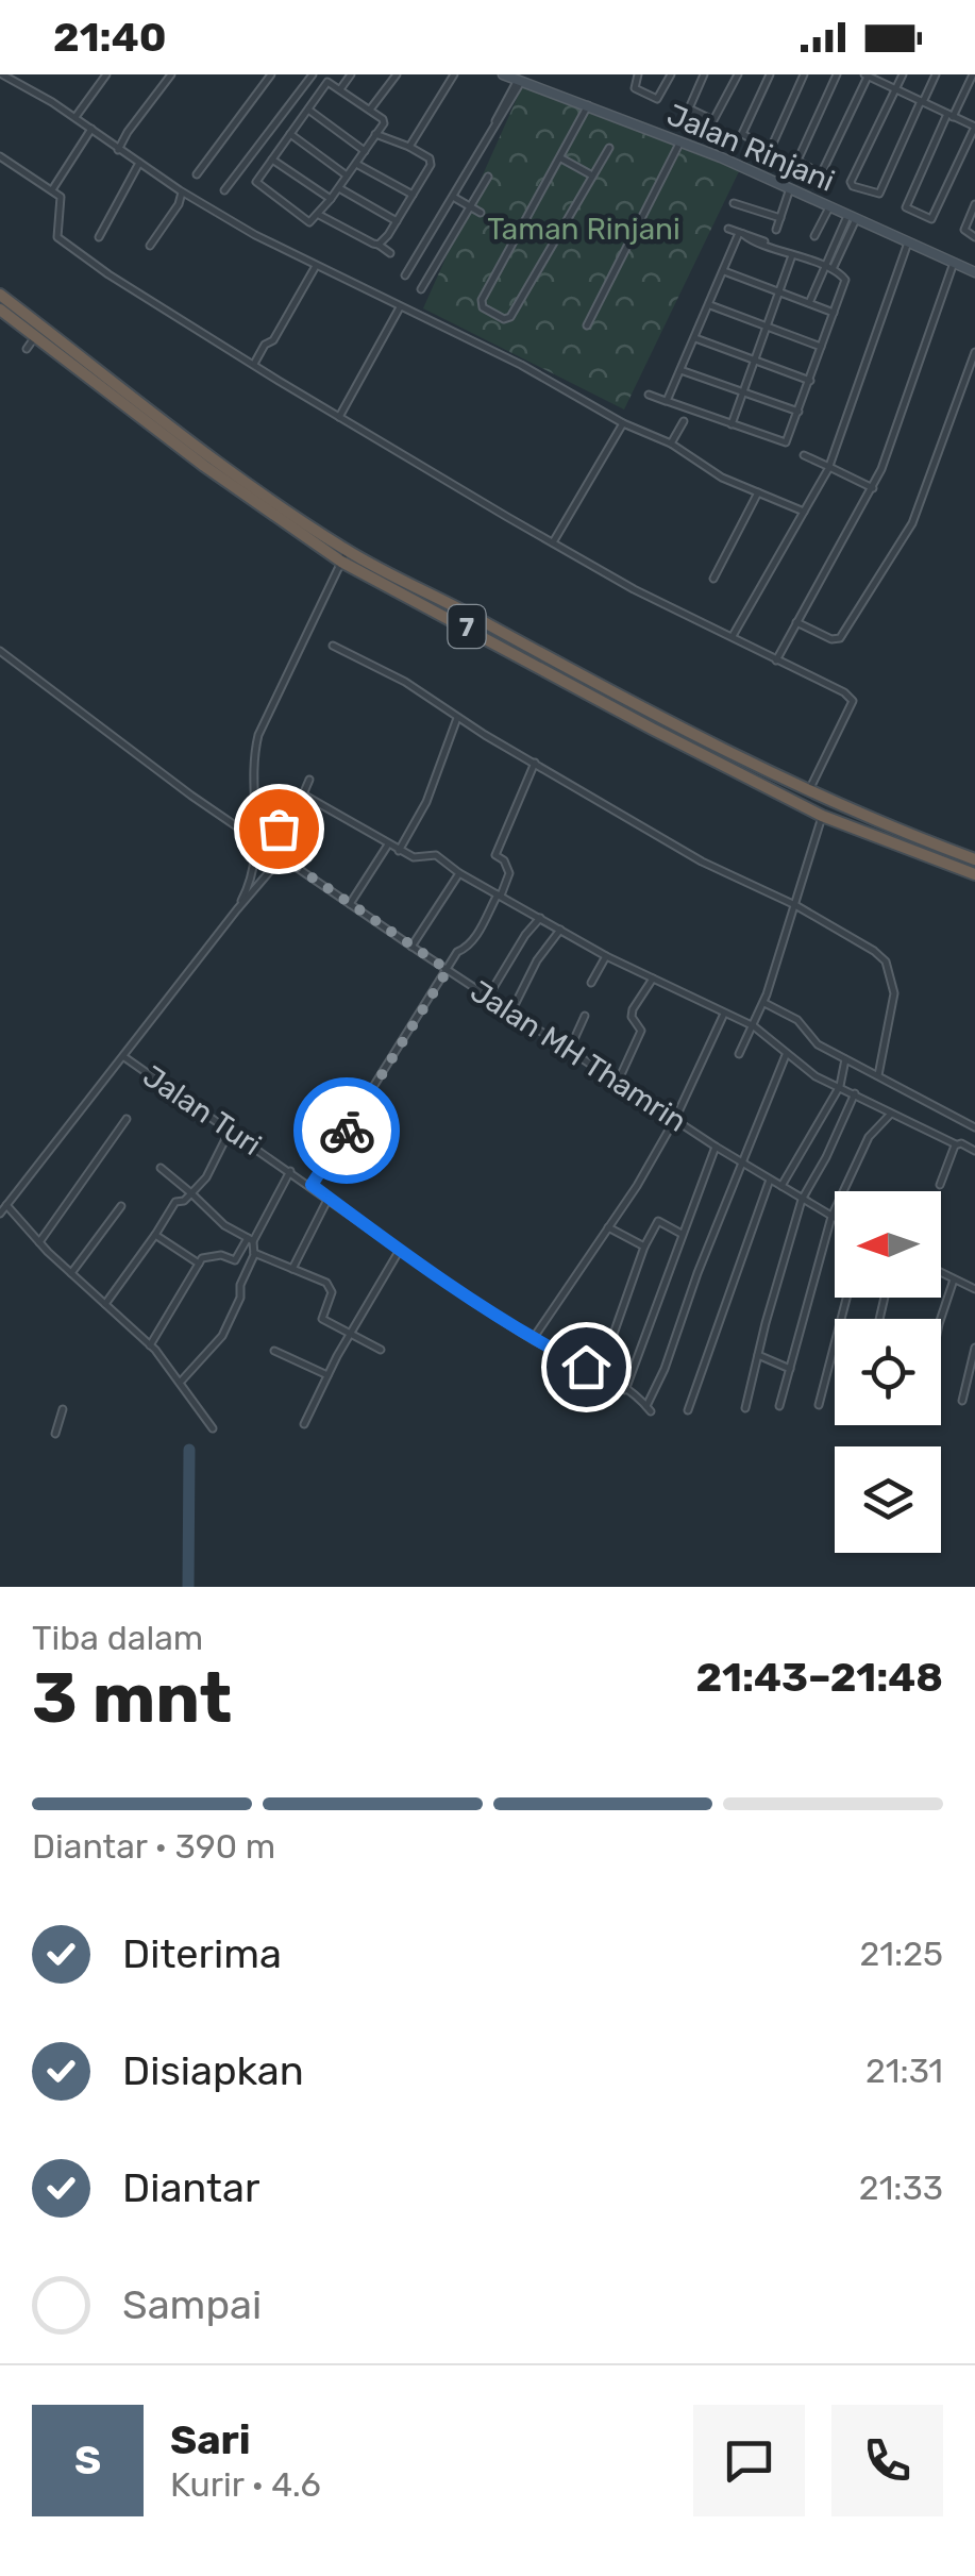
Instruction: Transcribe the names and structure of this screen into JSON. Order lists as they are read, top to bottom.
{
  "streets": {
    "highway": ["7"],
    "street": ["Jalan Rinjani", "Jalan MH Thamrin", "Jalan Turi"]
  },
  "crossings": [
    ["Jalan MH Thamrin", "Jalan Turi"]
  ],
  "parks": ["Taman Rinjani"],
  "north": "left",
  "page": {
    "status": "21:40",
    "heading": ["3 mnt", "Tiba dalam", "21:43–21:48"],
    "panel": ["Sari", "Kurir · 4.6"],
    "bar": "Diantar · 390 m",
    "list": [
      ["Diterima", "21:25"],
      ["Disiapkan", "21:31"],
      ["Diantar", "21:33"],
      "Sampai"
    ],
    "round": "S"
  }
}
